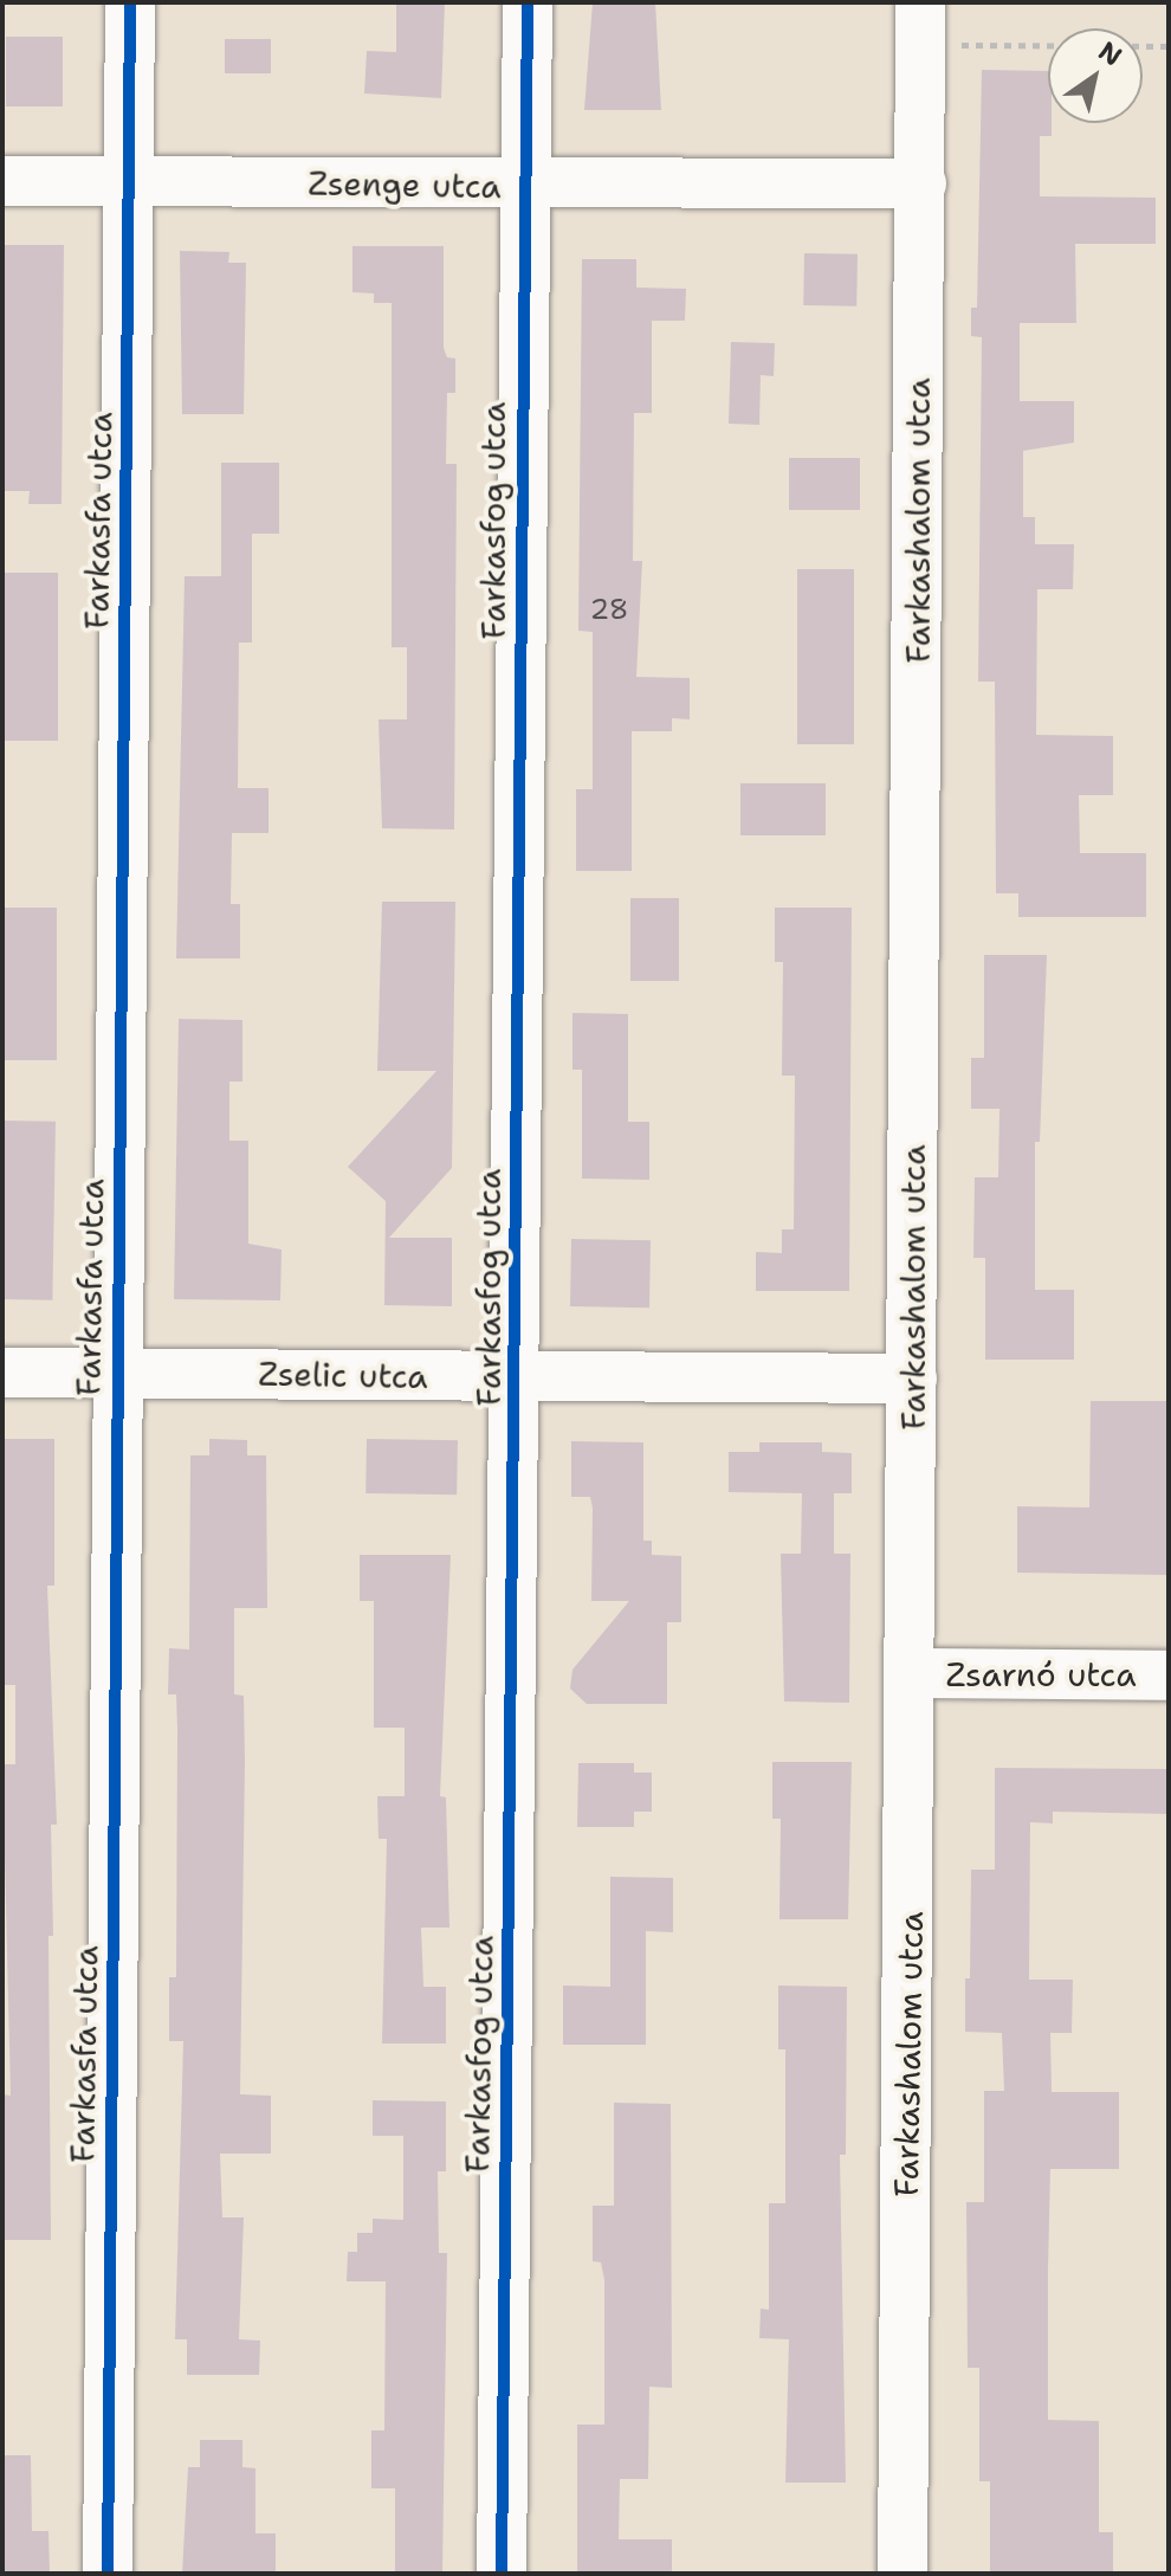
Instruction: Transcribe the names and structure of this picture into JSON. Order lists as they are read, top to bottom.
{
  "streets": {
    "street": [
      "Zsenge utca",
      "Farkasfa utca",
      "Farkasfog utca",
      "Farkashalom utca",
      "Zselic utca",
      "Zsarnó utca"
    ]
  },
  "crossings": [
    ["Zsenge utca", "Farkasfa utca"],
    ["Zsenge utca", "Farkasfog utca"],
    ["Zsenge utca", "Farkashalom utca"],
    ["Farkasfa utca", "Zselic utca"],
    ["Farkasfog utca", "Zselic utca"],
    ["Farkashalom utca", "Zselic utca"],
    ["Farkashalom utca", "Zsarnó utca"]
  ],
  "house_numbers": ["28"],
  "north": "top right"
}
